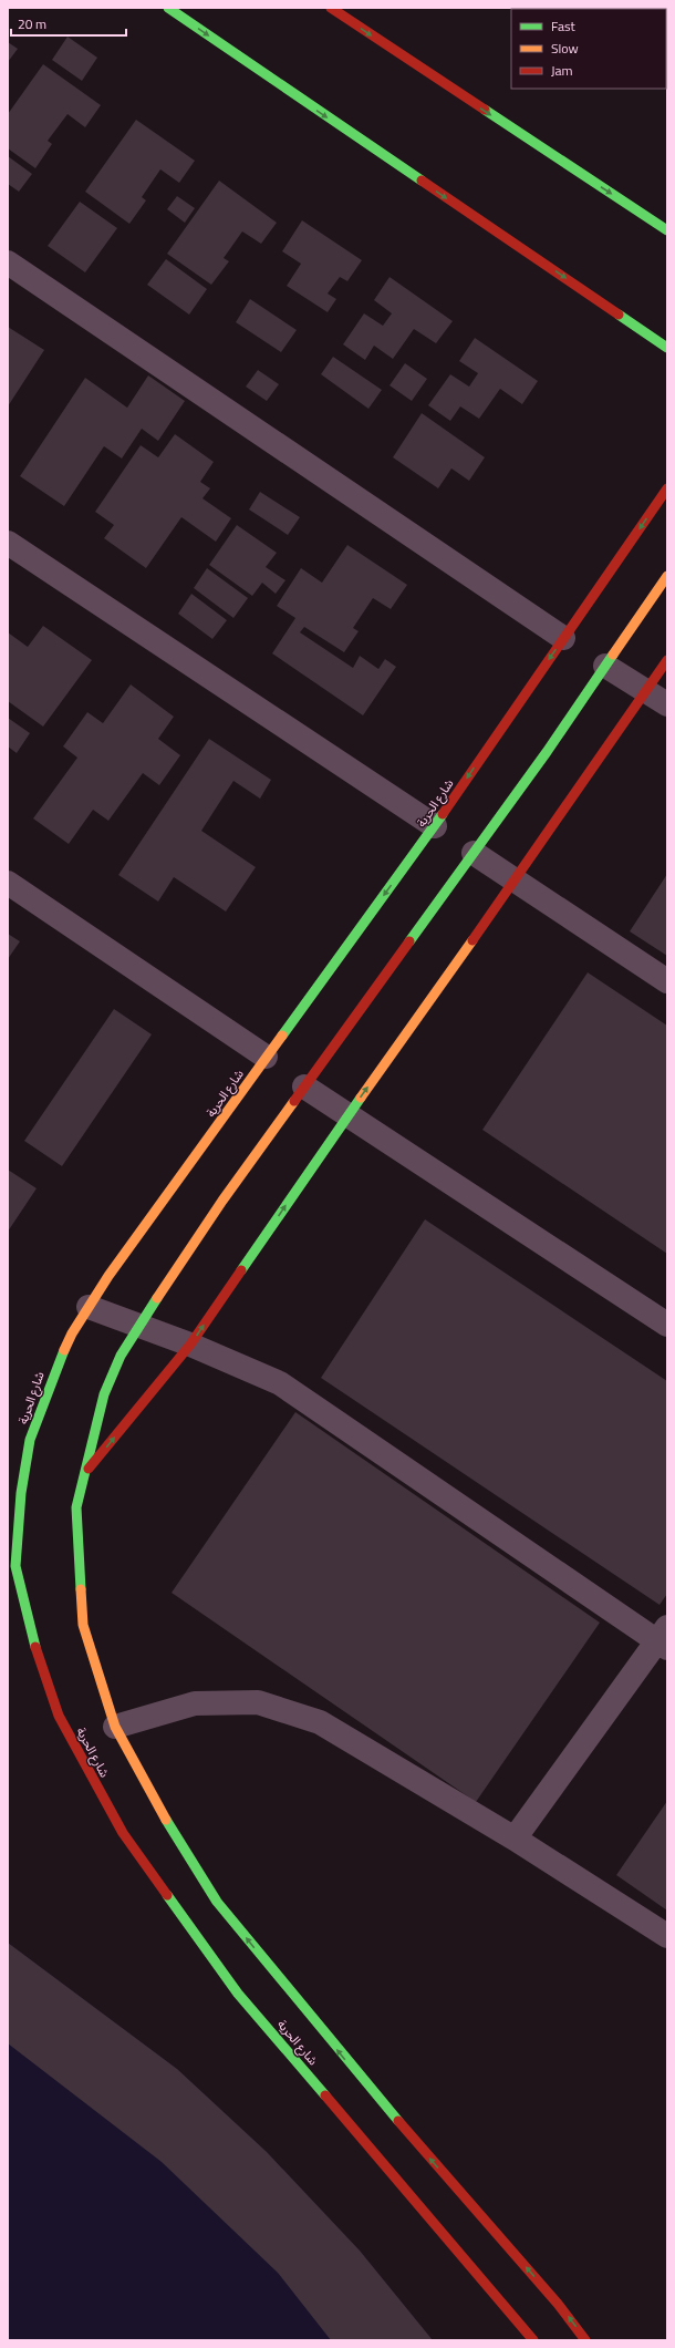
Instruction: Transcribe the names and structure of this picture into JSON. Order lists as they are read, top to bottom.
{
  "streets": {
    "main road": ["شارع الحرية"]
  },
  "legend": ["Fast", "Slow", "Jam"],
  "scale_bar": "20 m"
}
